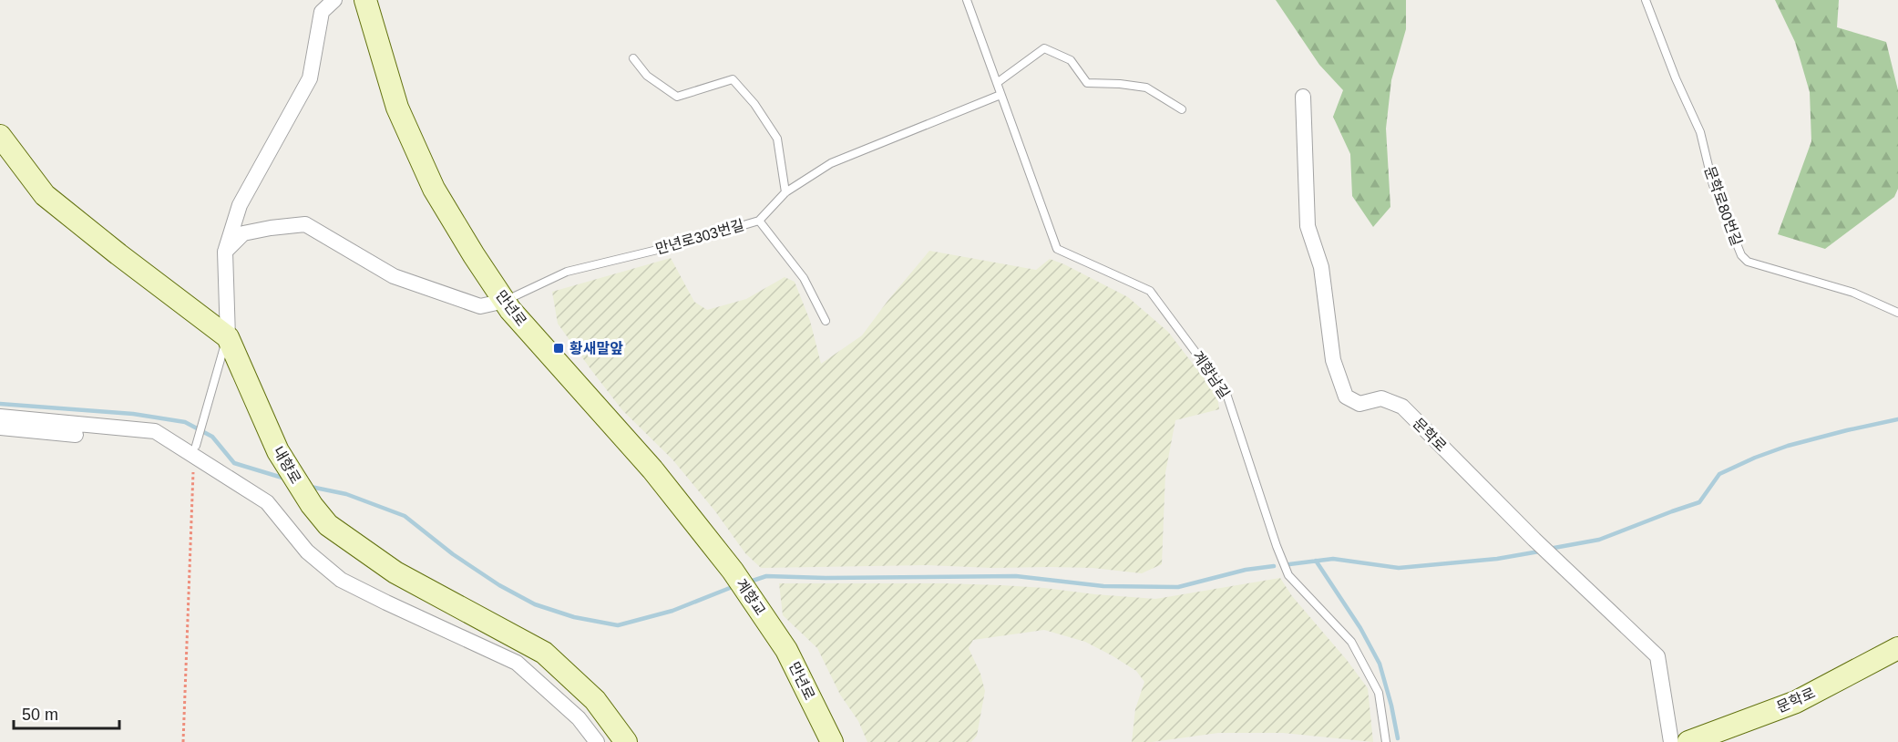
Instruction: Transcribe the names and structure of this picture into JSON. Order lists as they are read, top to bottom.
{
  "streets": {
    "street": [
      "만년로",
      "문학로",
      "내향로",
      "계향교"
    ],
    "lane": ["문학로80번길", "만년로303번길", "계향남길"]
  },
  "crossings": [
    ["만년로303번길", "만년로"],
    ["만년로303번길", "계향남길"],
    ["만년로", "계향교"]
  ],
  "places": {
    "transit": ["황새말앞"]
  },
  "scale_bar": "50 m"
}
